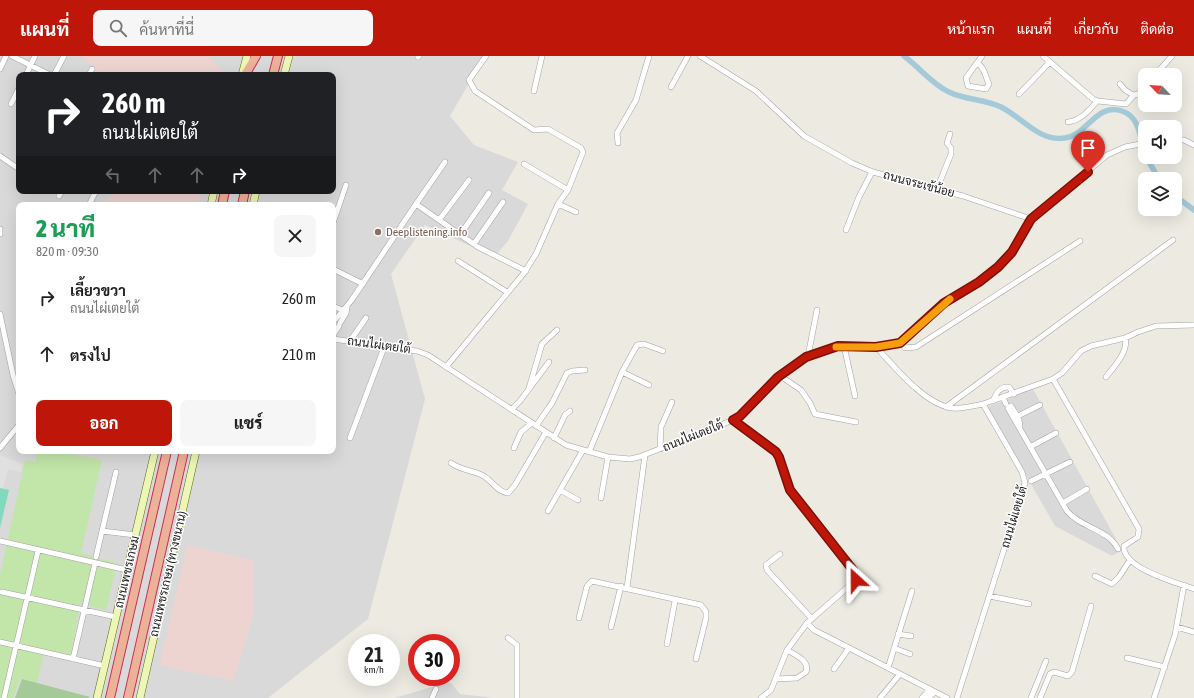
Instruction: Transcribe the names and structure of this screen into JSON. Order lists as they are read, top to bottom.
{
  "streets": {
    "highway": ["ถนนเพชรเกษม"],
    "main road": ["ถนนเพชรเกษม (ทางขนาน)"],
    "street": ["ถนนจระเข้น้อย", "ถนนไผ่เตยใต้"]
  },
  "places": ["Deeplistening.info"],
  "north": "top left",
  "page": {
    "header": "แผนที่",
    "search": "ค้นหาที่นี่",
    "nav": [
      "หน้าแรก",
      "แผนที่",
      "เกี่ยวกับ",
      "ติดต่อ"
    ],
    "turn": ["260 m", "ถนนไผ่เตยใต้"],
    "heading": ["2 นาที", "820 m · 09:30"],
    "list": [
      {
        "name": "เลี้ยวขวา",
        "note": "ถนนไผ่เตยใต้",
        "value": "260 m"
      },
      {
        "name": "ตรงไป",
        "value": "210 m"
      }
    ],
    "buttons": ["ออก", "แชร์"],
    "speed": "21 km/h",
    "limit": "30"
  }
}
